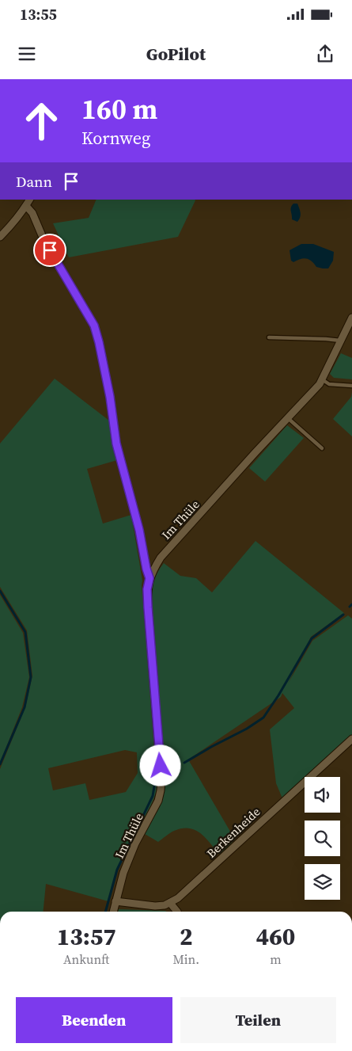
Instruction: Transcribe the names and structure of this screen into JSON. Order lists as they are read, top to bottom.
{
  "streets": {
    "street": ["Im Thüle", "Berkenheide"]
  },
  "crossings": [
    ["Im Thüle", "Berkenheide"]
  ],
  "page": {
    "status": "13:55",
    "header": "GoPilot",
    "turn": ["160 m", "Kornweg"],
    "then": "Dann",
    "eta": [
      "13:57",
      "Ankunft",
      "2",
      "Min.",
      "460",
      "m"
    ],
    "buttons": ["Beenden", "Teilen"]
  }
}
